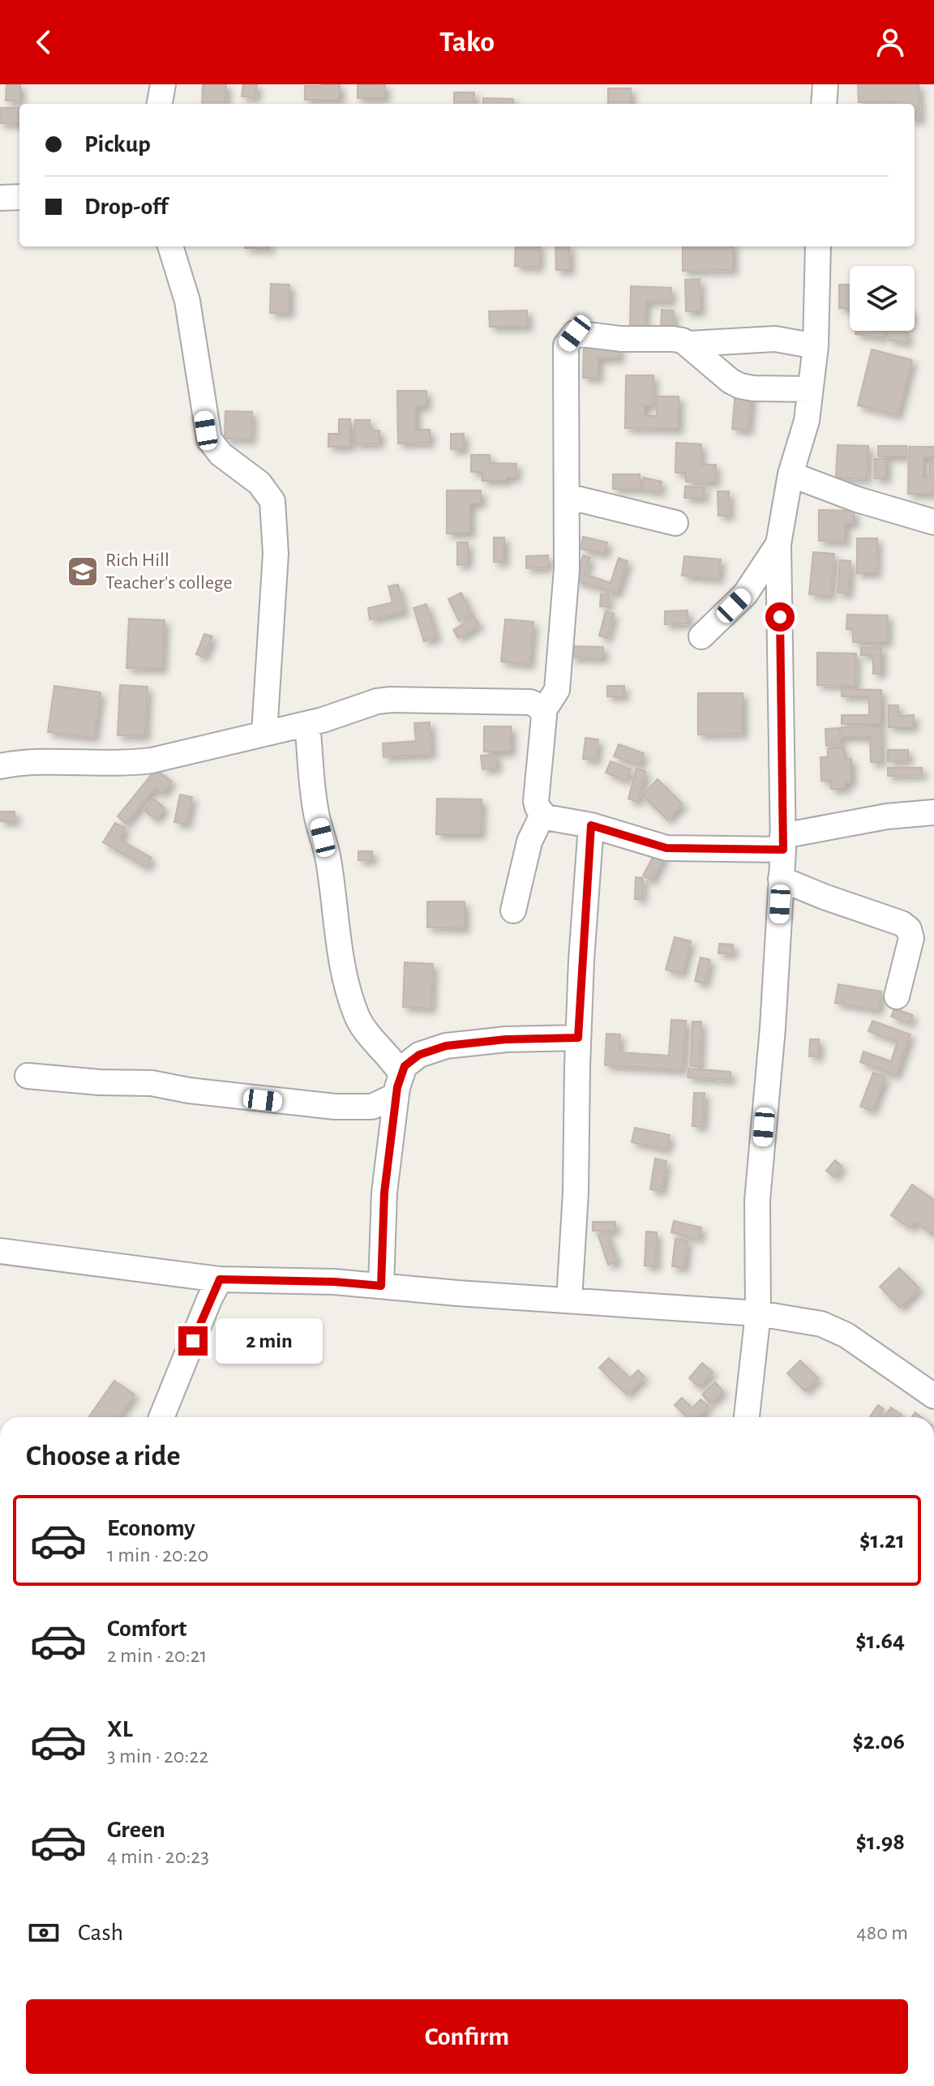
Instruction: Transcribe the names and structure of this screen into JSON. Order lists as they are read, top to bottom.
{
  "places": {
    "school or university": ["Rich Hill Teacher's college"]
  },
  "page": {
    "header": "Tako",
    "banner": ["Pickup", "Drop-off"],
    "bubble": "2 min",
    "heading": "Choose a ride",
    "list": [
      {
        "name": "Economy",
        "note": "1 min · 20:20",
        "value": "$1.21"
      },
      {
        "name": "Comfort",
        "note": "2 min · 20:21",
        "value": "$1.64"
      },
      {
        "name": "XL",
        "note": "3 min · 20:22",
        "value": "$2.06"
      },
      {
        "name": "Green",
        "note": "4 min · 20:23",
        "value": "$1.98"
      }
    ],
    "pay": ["Cash", "480 m"],
    "buttons": "Confirm"
  }
}
